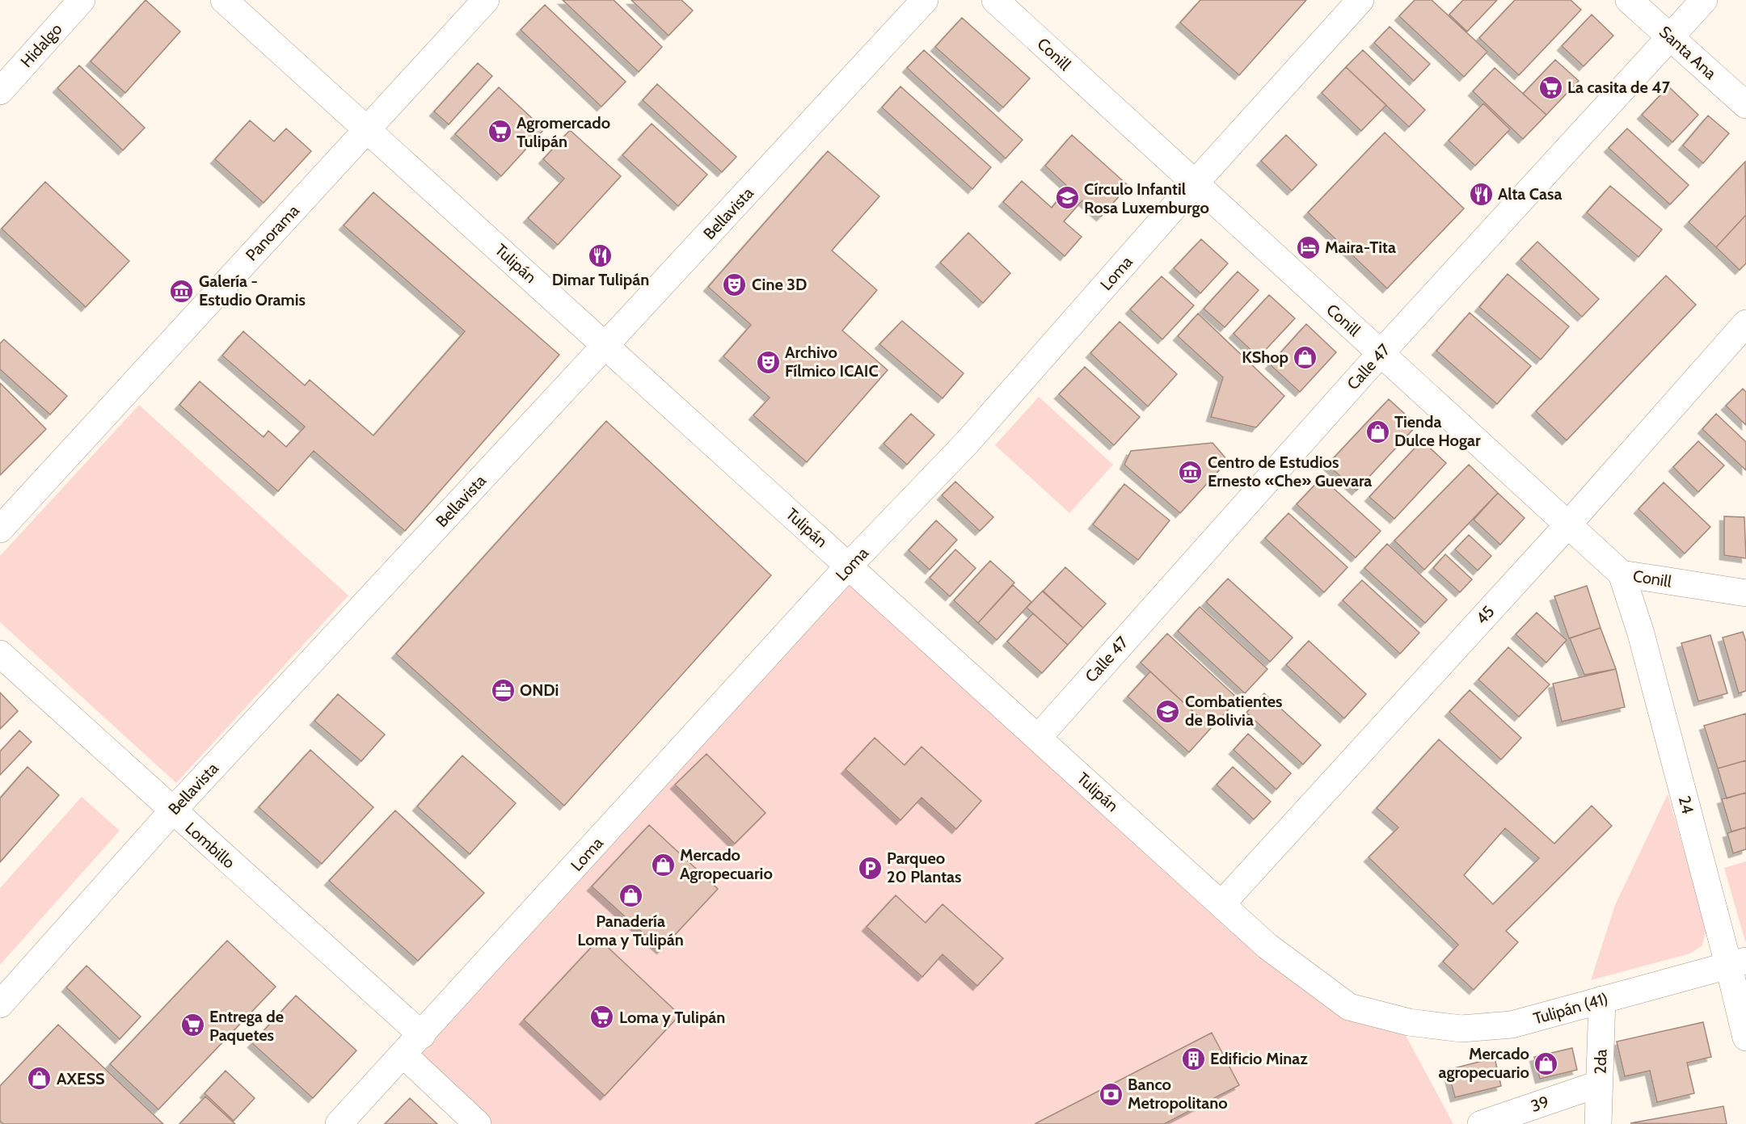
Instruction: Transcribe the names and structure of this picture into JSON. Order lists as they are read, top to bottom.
{
  "streets": {
    "street": [
      "Hidalgo",
      "Santa Ana",
      "Conill",
      "Bellavista",
      "Panorama",
      "Tulipán",
      "Loma",
      "Calle 47",
      "45",
      "24",
      "Lombillo",
      "Tulipán (41)",
      "2da",
      "39"
    ]
  },
  "crossings": [
    ["Santa Ana", "Calle 47"],
    ["Conill", "Loma"],
    ["Conill", "Calle 47"],
    ["Conill", "45"],
    ["Conill", "24"],
    ["Bellavista", "Tulipán"],
    ["Bellavista", "Lombillo"],
    ["Panorama", "Tulipán"],
    ["Tulipán", "Loma"],
    ["Tulipán", "Calle 47"],
    ["Tulipán", "45"],
    ["Tulipán", "Tulipán (41)"],
    ["Loma", "Lombillo"],
    ["24", "Tulipán (41)"],
    ["Tulipán (41)", "2da"],
    ["2da", "39"]
  ],
  "places": {
    "supermarket": [
      "La casita de 47",
      "Agromercado Tulipán",
      "Loma y Tulipán",
      "Entrega de Paquetes"
    ],
    "restaurant": ["Alta Casa", "Dimar Tulipán"],
    "school or university": ["Círculo Infantil Rosa Luxemburgo", "Combatientes de Bolivia"],
    "hotel": ["Maira-Tita"],
    "theatre": ["Cine 3D", "Archivo Fílmico ICAIC"],
    "museum": ["Galería - Estudio Oramis", "Centro de Estudios Ernesto «Che» Guevara"],
    "shop": [
      "KShop",
      "Tienda Dulce Hogar",
      "Mercado Agropecuario",
      "Panadería Loma y Tulipán",
      "Mercado agropecuario",
      "AXESS"
    ],
    "office": ["ONDi"],
    "parking": ["Parqueo 20 Plantas"],
    "building": ["Edificio Minaz"],
    "bank": ["Banco Metropolitano"]
  }
}
